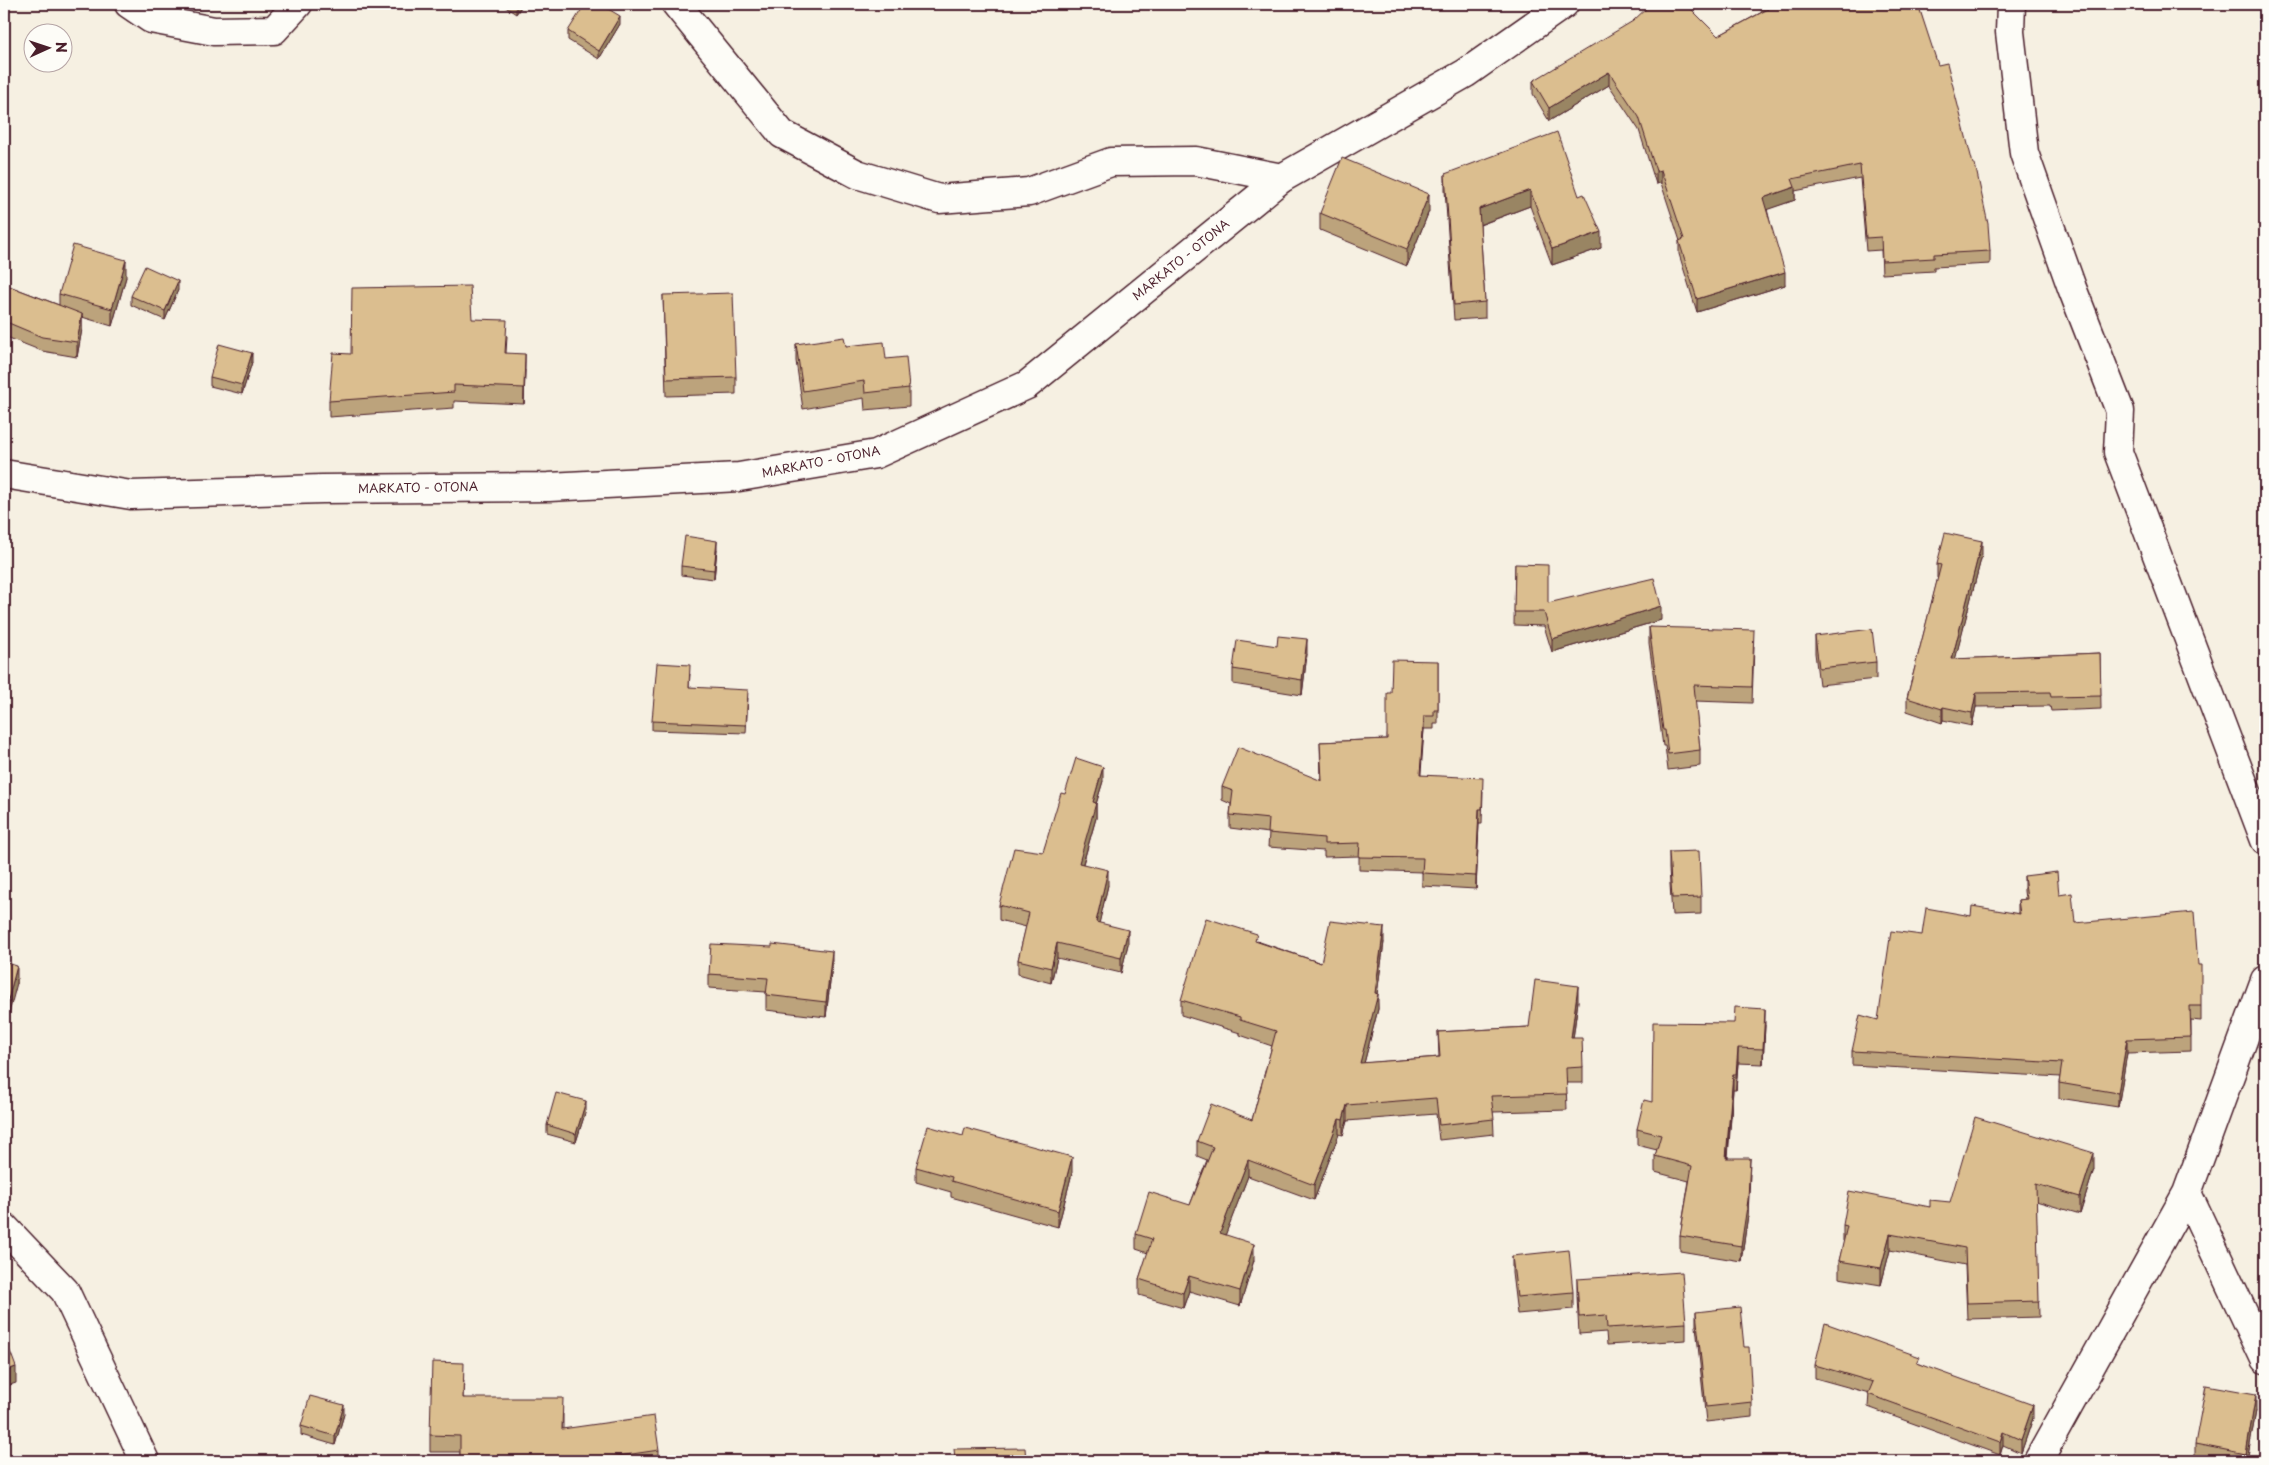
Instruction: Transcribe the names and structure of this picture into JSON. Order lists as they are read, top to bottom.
{
  "streets": {
    "street": ["MARKATO - OTONA"]
  },
  "north": "right"
}
